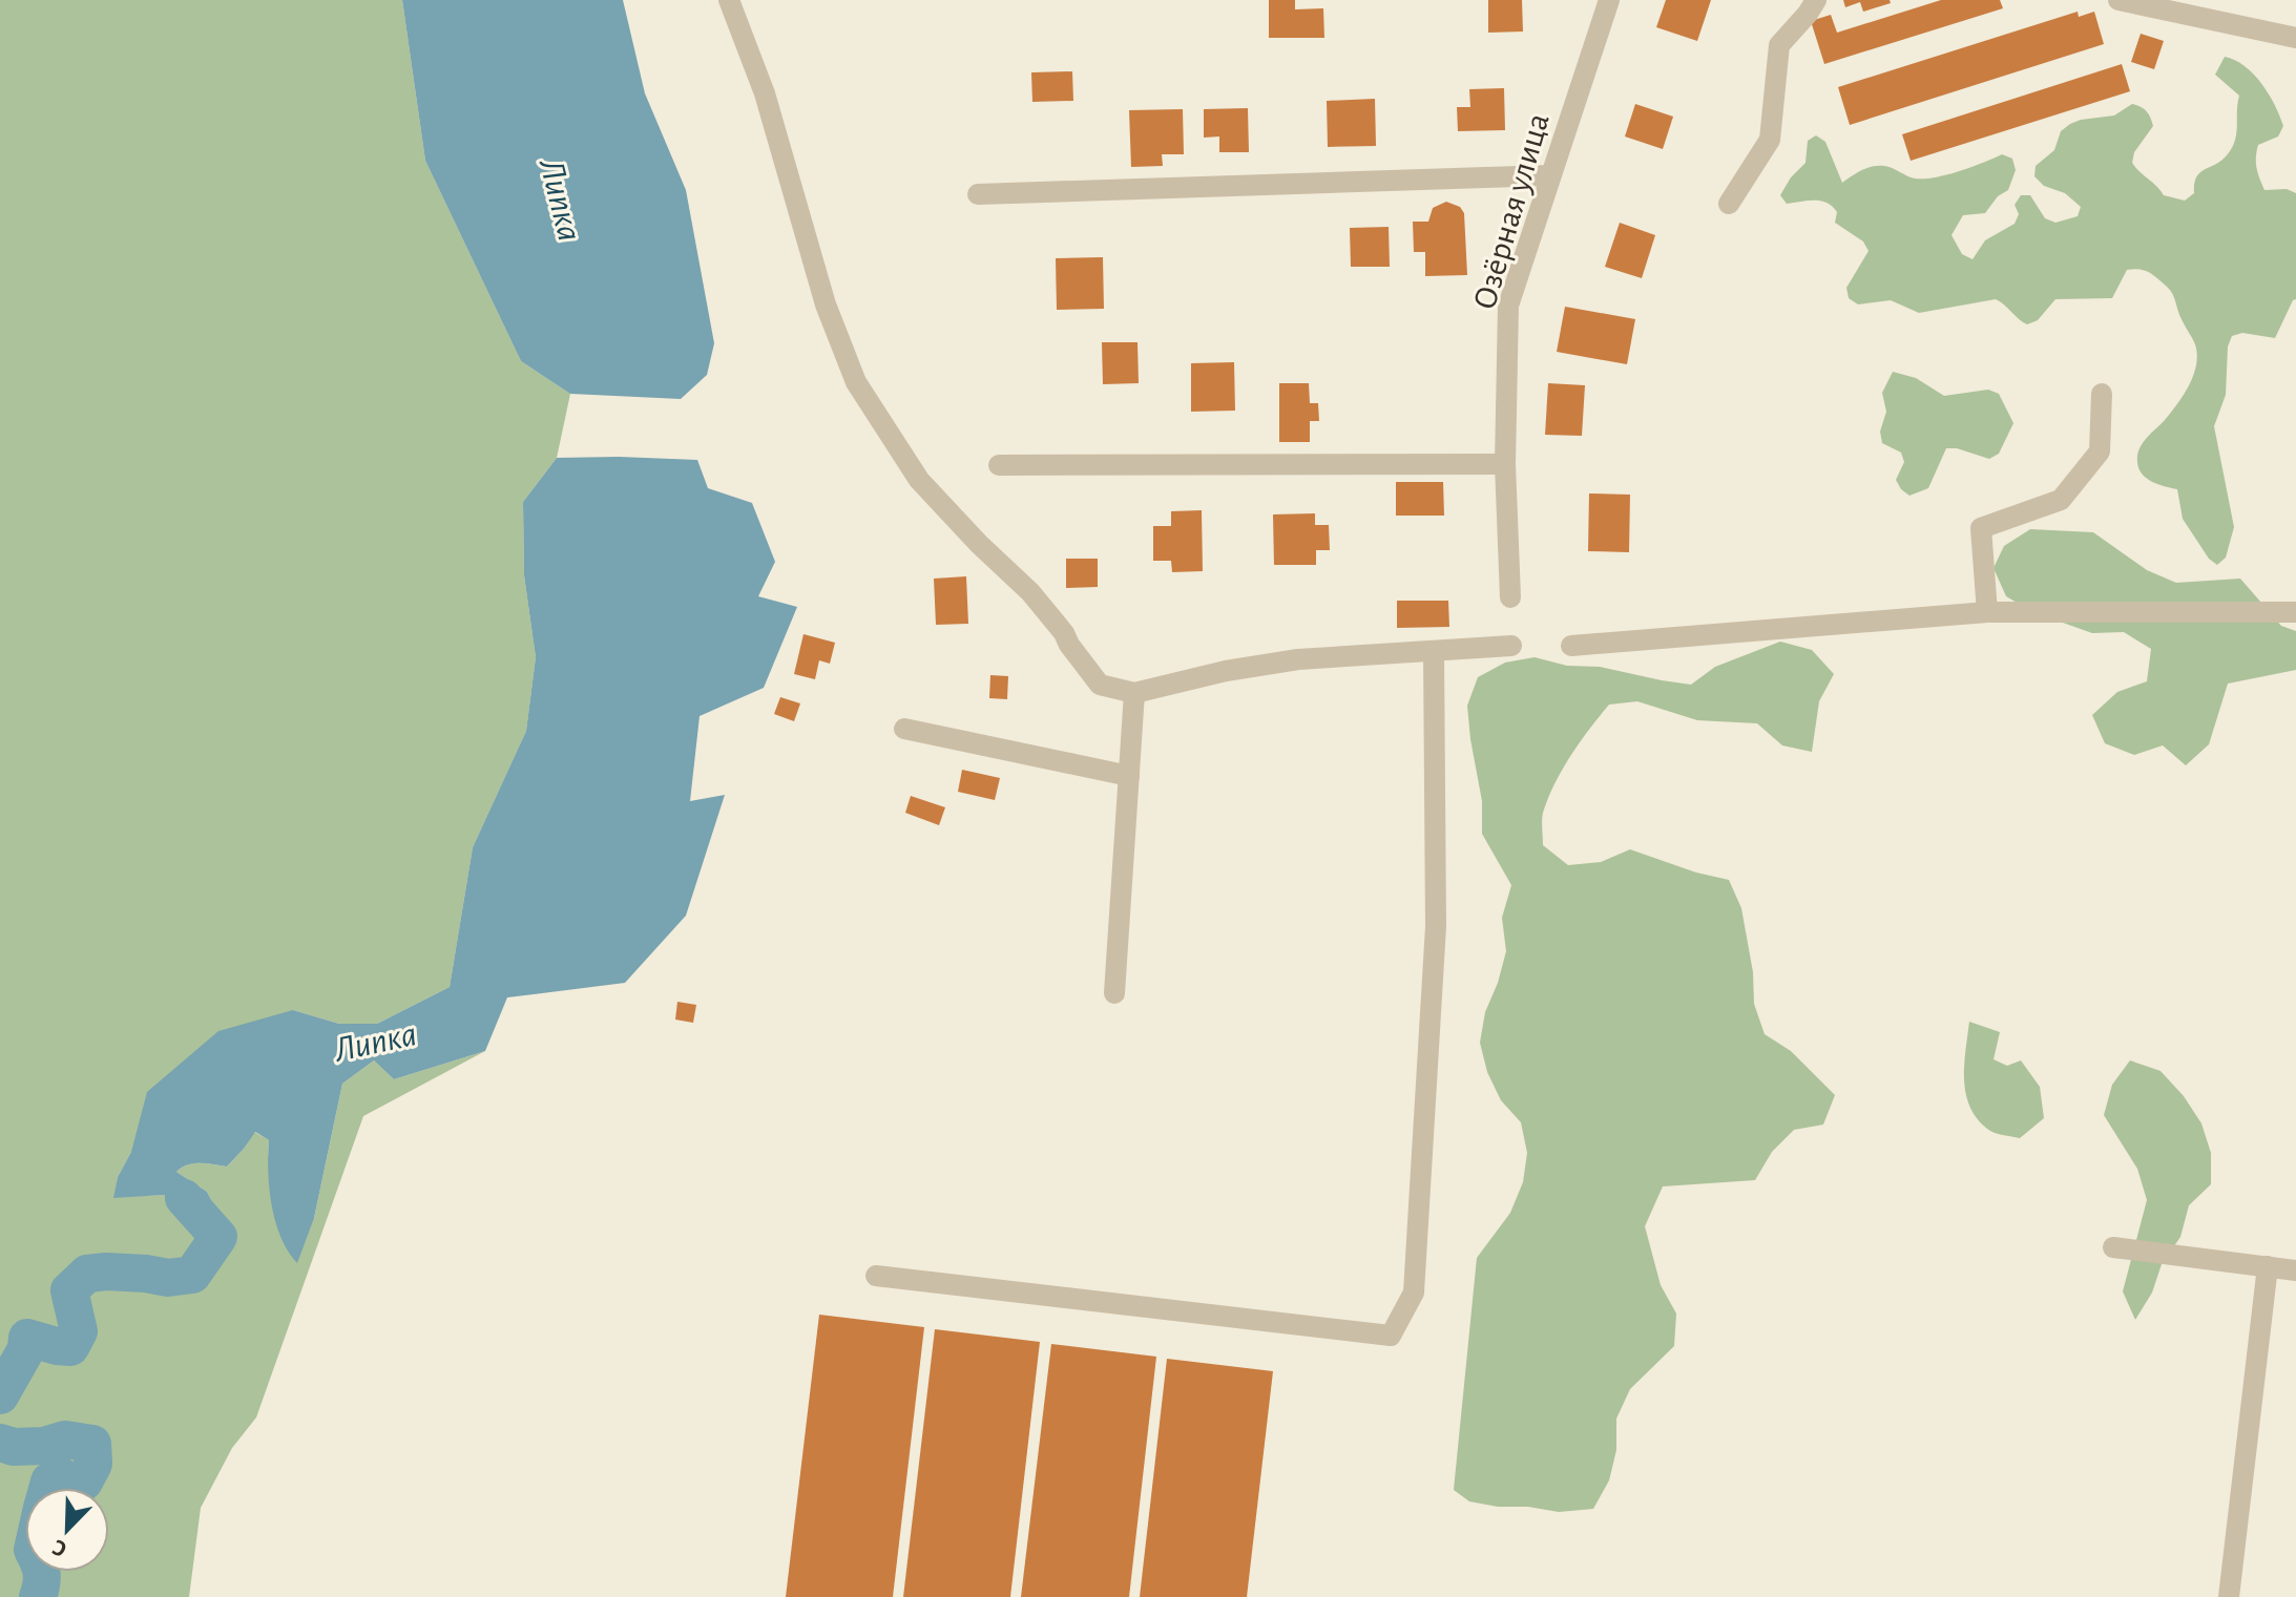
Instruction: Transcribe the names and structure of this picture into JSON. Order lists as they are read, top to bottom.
{
  "streets": {
    "street": ["Озёрная улица"]
  },
  "water": ["Липка"],
  "north": "bottom left"
}
